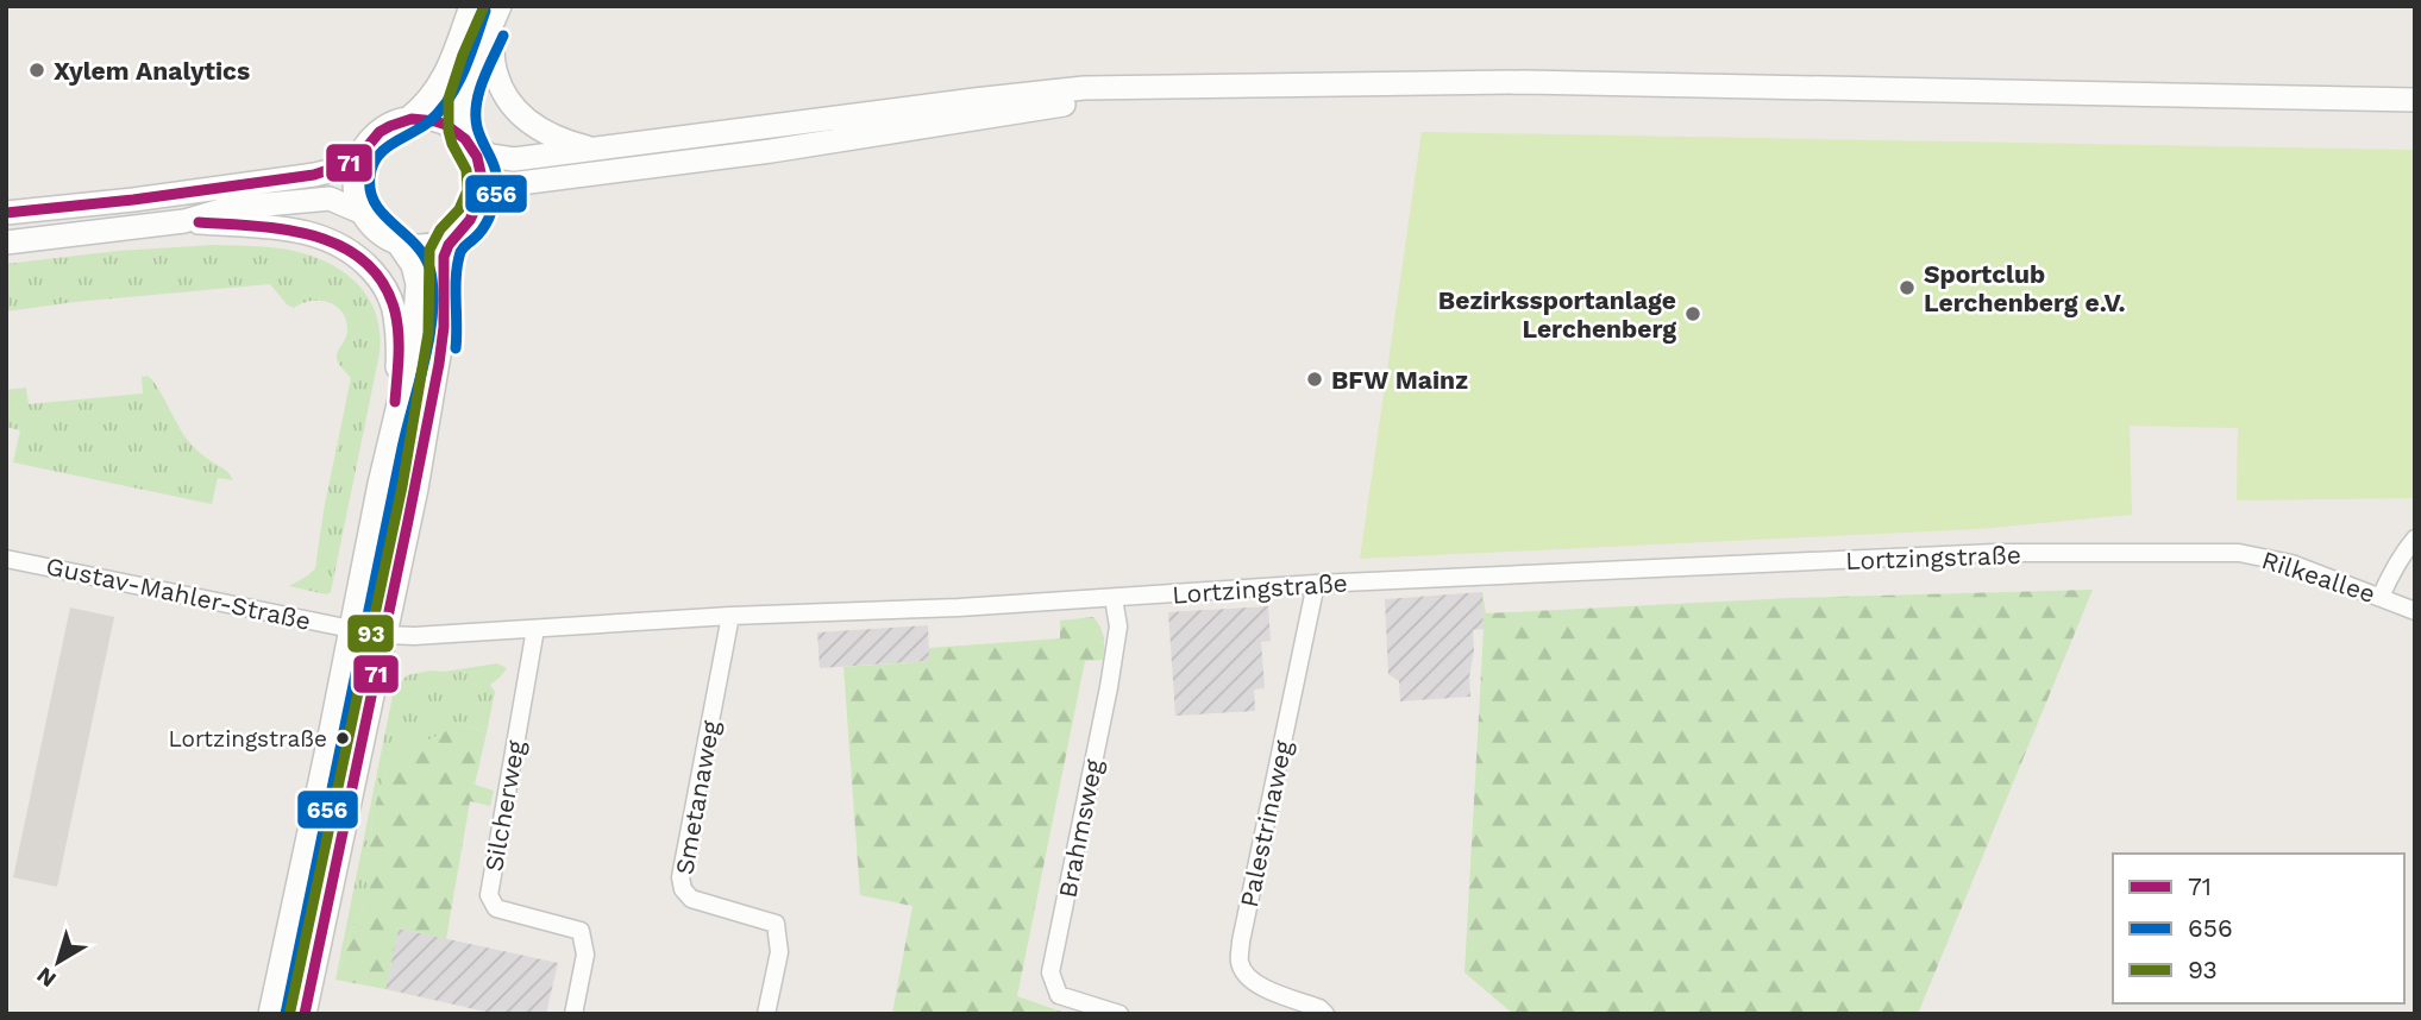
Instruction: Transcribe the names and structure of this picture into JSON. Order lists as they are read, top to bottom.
{
  "streets": {
    "street": [
      "Lortzingstraße",
      "Rilkeallee",
      "Gustav-Mahler-Straße",
      "Smetanaweg",
      "Silcherweg",
      "Palestrinaweg",
      "Brahmsweg"
    ]
  },
  "crossings": [
    ["Lortzingstraße", "Rilkeallee"],
    ["Lortzingstraße", "Gustav-Mahler-Straße"],
    ["Lortzingstraße", "Smetanaweg"],
    ["Lortzingstraße", "Silcherweg"],
    ["Lortzingstraße", "Palestrinaweg"],
    ["Lortzingstraße", "Brahmsweg"]
  ],
  "places": [
    "Xylem Analytics",
    "Sportclub Lerchenberg e.V.",
    "Bezirkssportanlage Lerchenberg",
    "BFW Mainz",
    "Lortzingstraße"
  ],
  "lines": ["transit line 93", "transit line 656", "transit line 71"],
  "legend": ["71", "656", "93"],
  "north": "bottom left"
}
